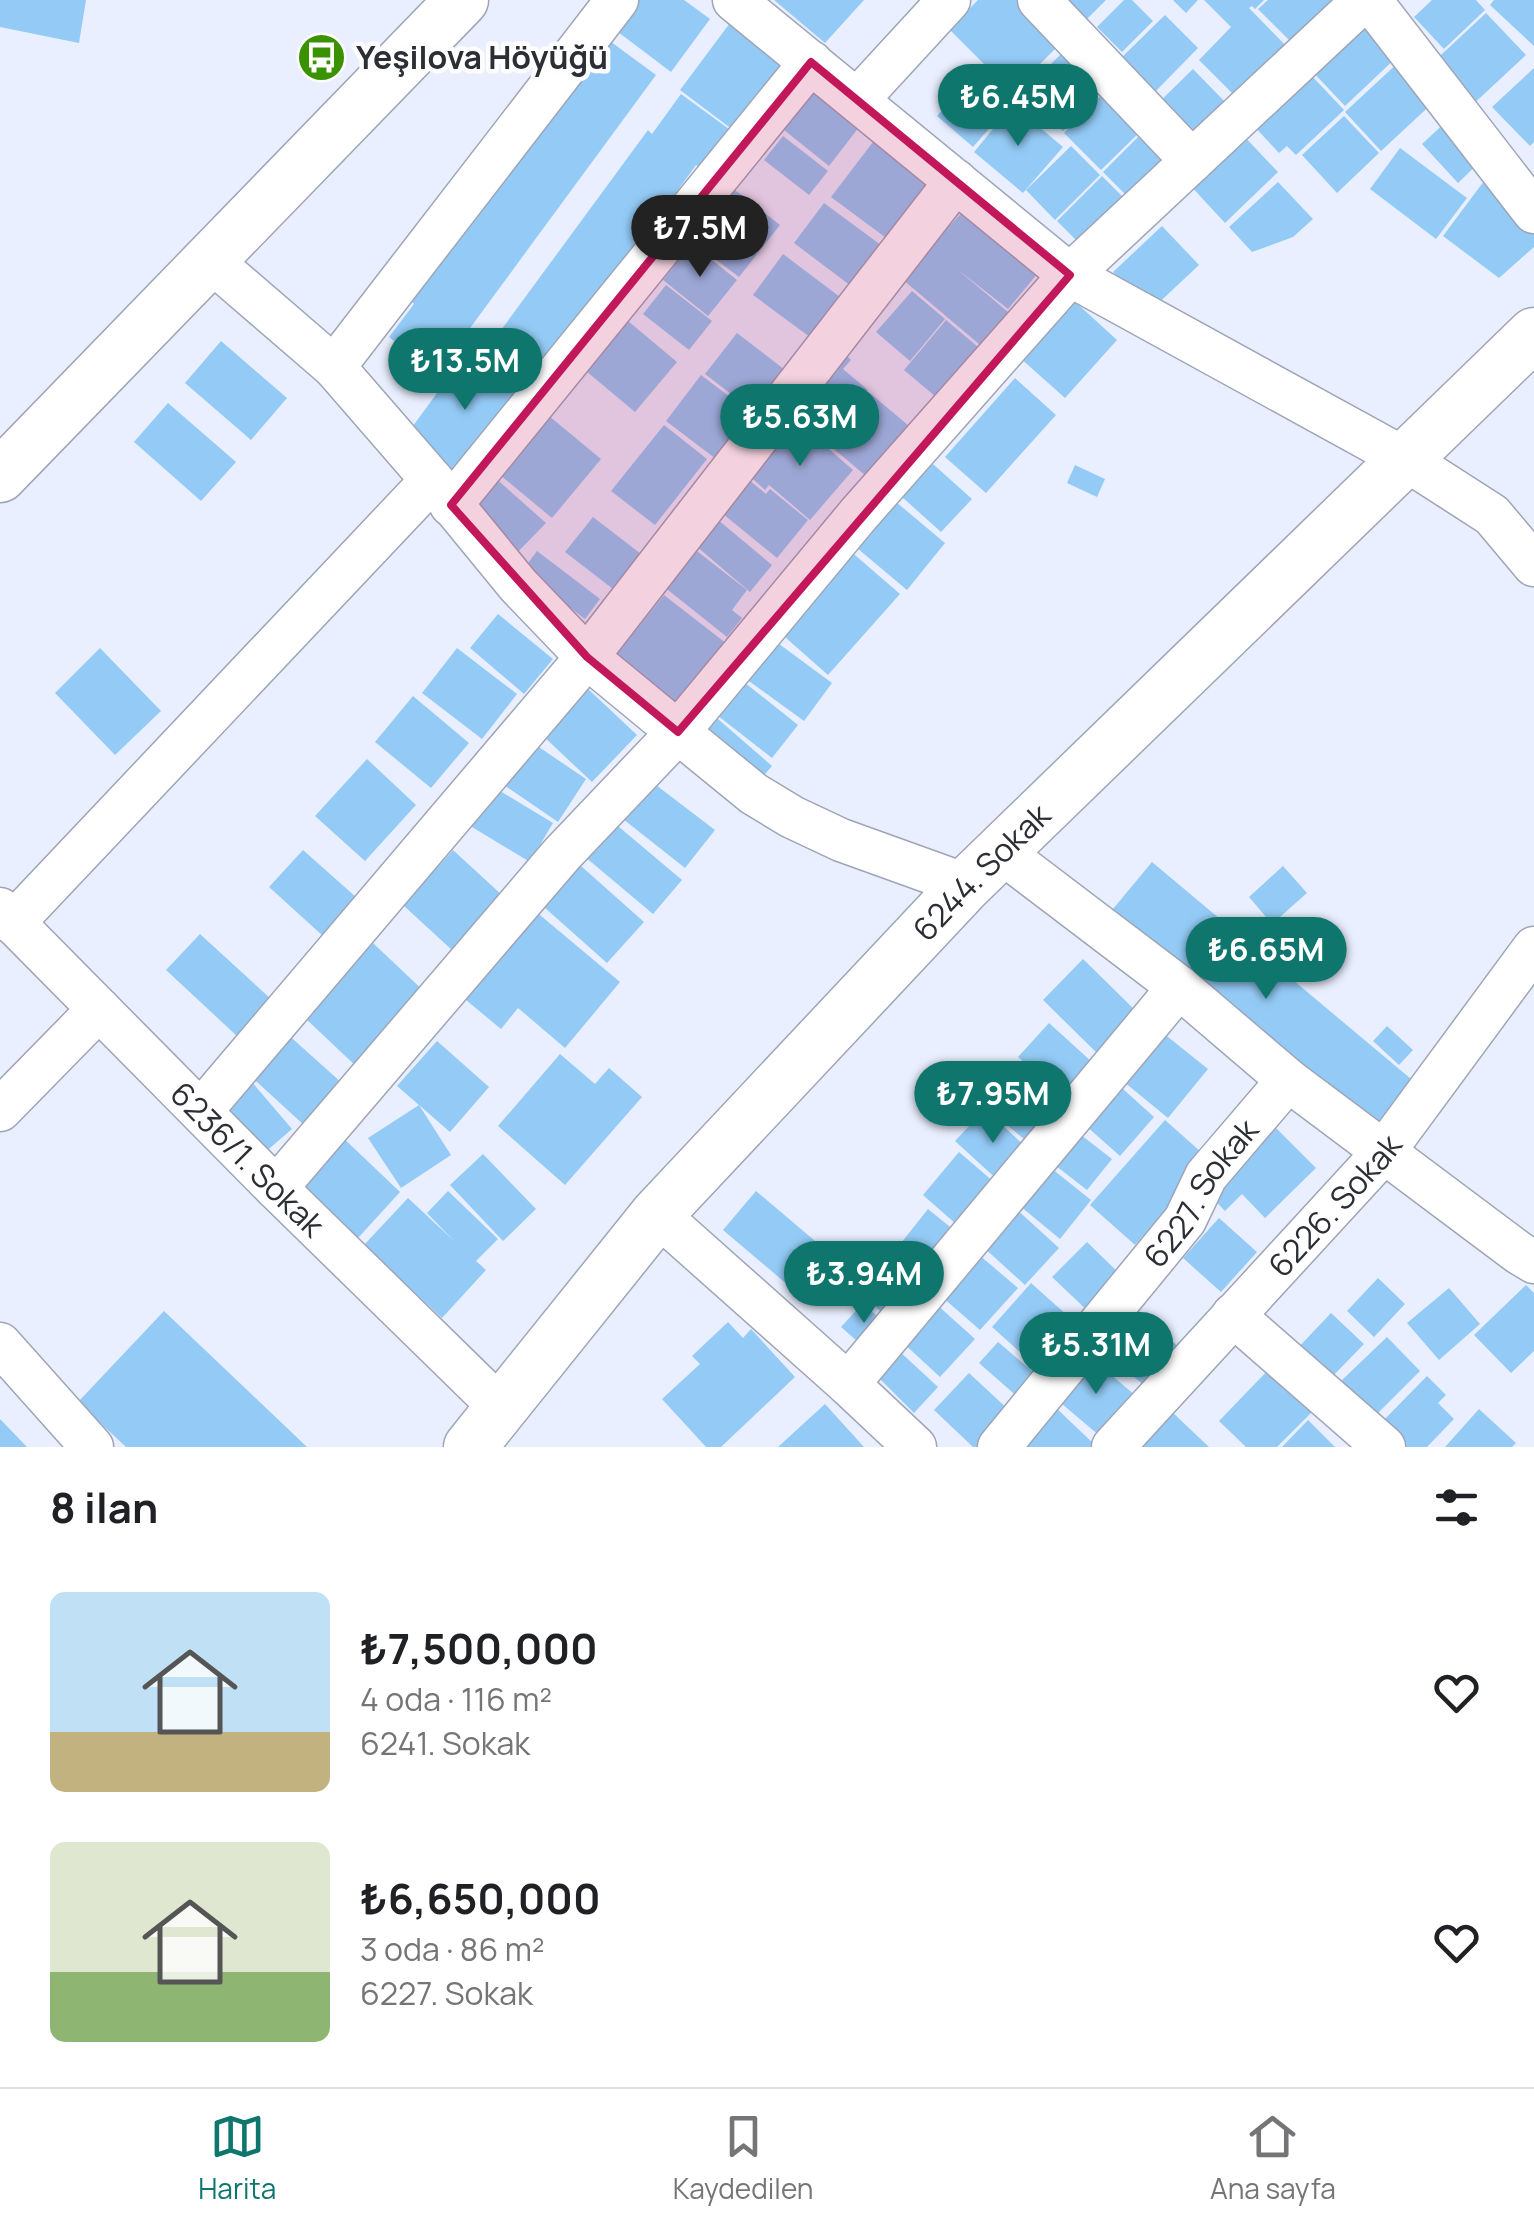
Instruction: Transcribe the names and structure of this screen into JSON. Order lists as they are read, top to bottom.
{
  "streets": {
    "street": [
      "6244. Sokak",
      "6236/1. Sokak",
      "6227. Sokak",
      "6226. Sokak"
    ]
  },
  "crossings": [
    ["6244. Sokak", "6236/1. Sokak"]
  ],
  "places": {
    "bus stop": ["Yeşilova Höyüğü"]
  },
  "page": {
    "price": [
      "₺6.45M",
      "₺7.5M",
      "₺13.5M",
      "₺5.63M",
      "₺6.65M",
      "₺7.95M",
      "₺3.94M",
      "₺5.31M"
    ],
    "heading": "8 ilan",
    "list": [
      {
        "name": "₺7,500,000",
        "note": "4 oda · 116 m² · 6241. Sokak"
      },
      {
        "name": "₺6,650,000",
        "note": "3 oda · 86 m² · 6227. Sokak"
      }
    ],
    "tabs": ["Harita", "Kaydedilen", "Ana sayfa"]
  }
}
